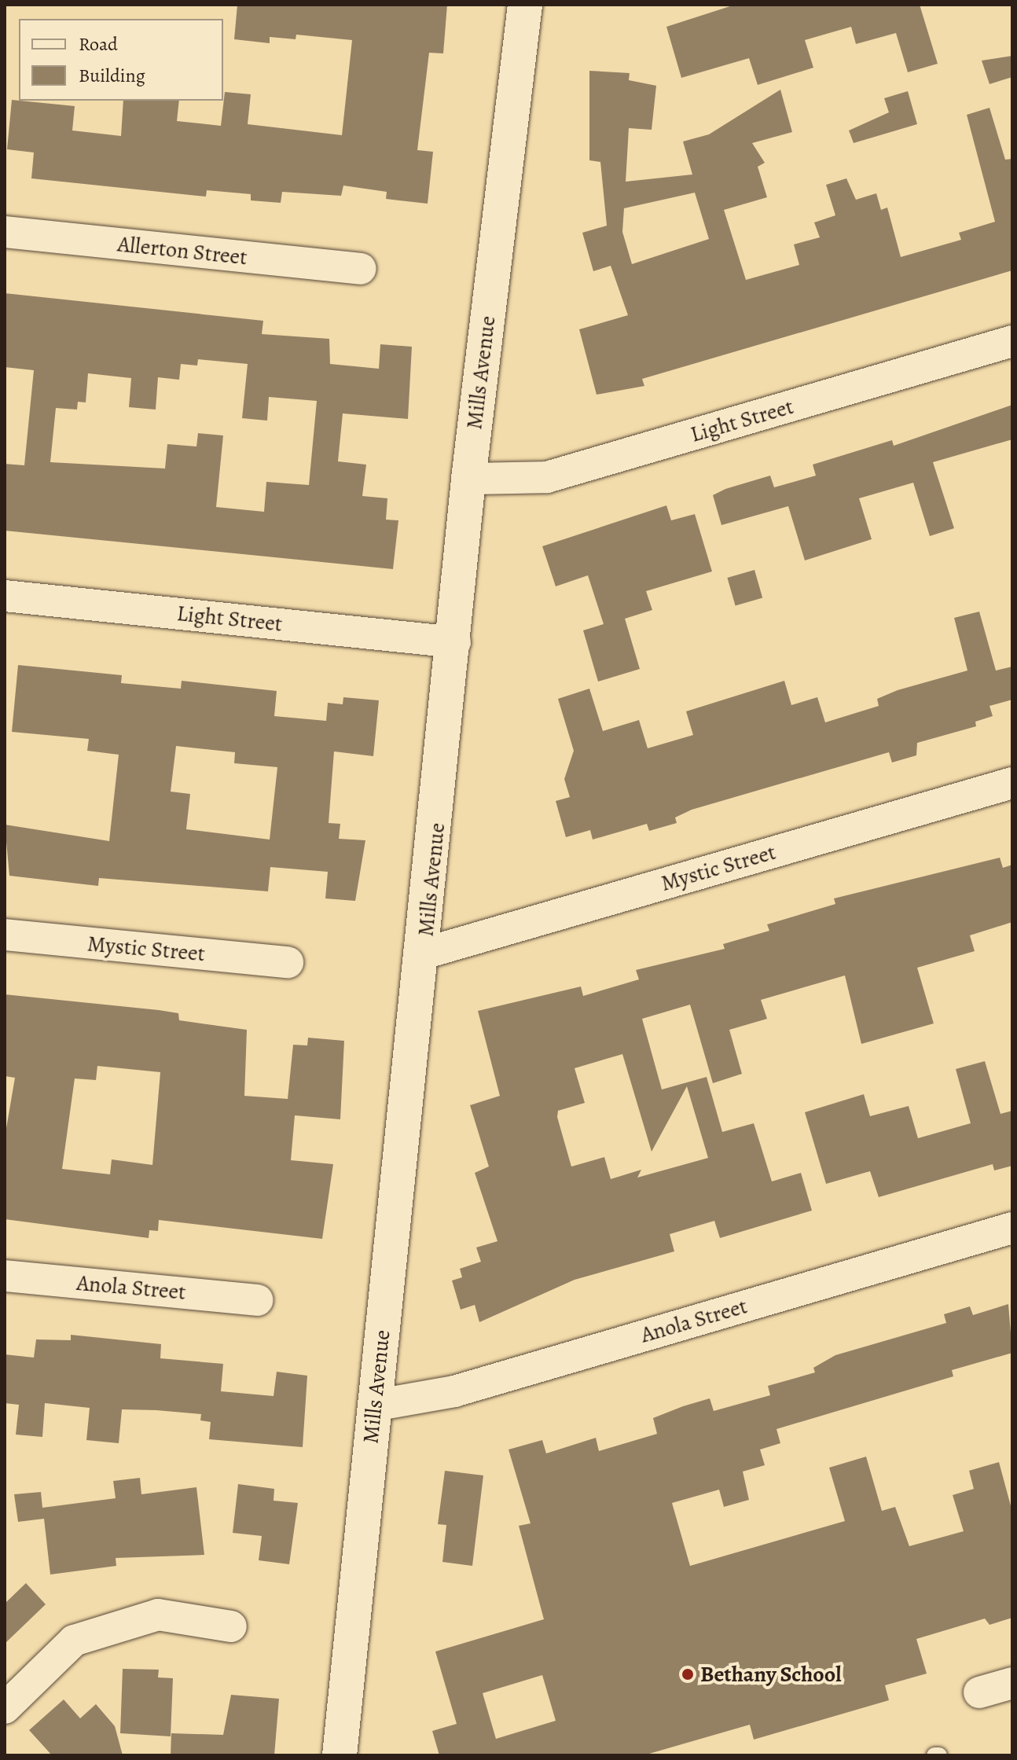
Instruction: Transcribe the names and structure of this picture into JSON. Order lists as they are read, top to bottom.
{
  "streets": {
    "main road": ["Mills Avenue"],
    "street": [
      "Allerton Street",
      "Light Street",
      "Mystic Street",
      "Anola Street"
    ]
  },
  "crossings": [
    ["Mills Avenue", "Light Street"],
    ["Mills Avenue", "Mystic Street"],
    ["Mills Avenue", "Anola Street"]
  ],
  "places": ["Bethany School"],
  "legend": ["Road", "Building"]
}
